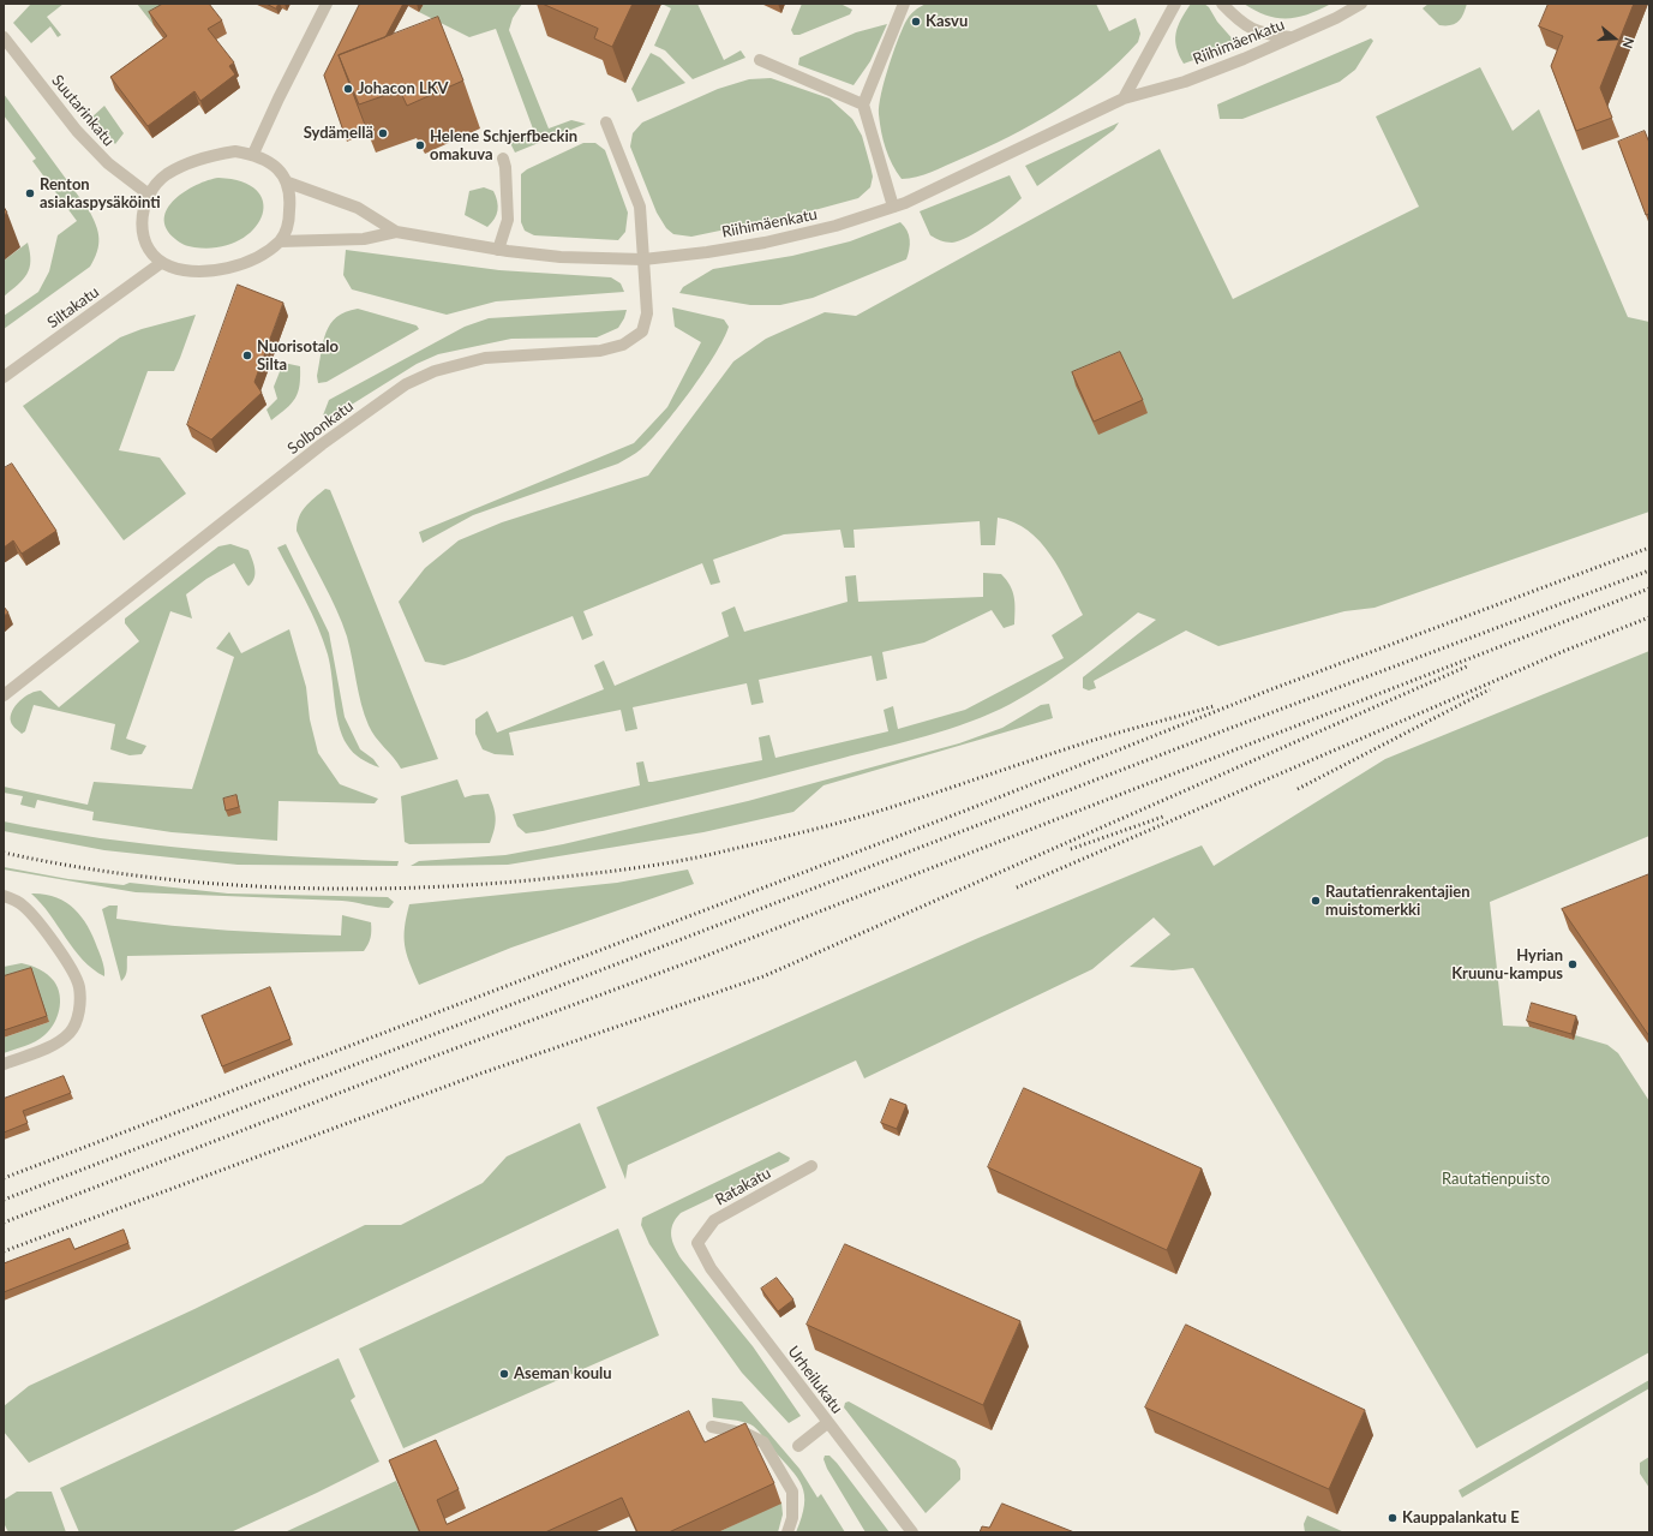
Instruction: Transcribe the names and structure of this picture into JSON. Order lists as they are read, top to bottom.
{
  "streets": {
    "street": [
      "Riihimäenkatu",
      "Suutarinkatu",
      "Siltakatu",
      "Solbonkatu",
      "Ratakatu",
      "Urheilukatu"
    ]
  },
  "crossings": [
    ["Riihimäenkatu", "Suutarinkatu"],
    ["Riihimäenkatu", "Siltakatu"],
    ["Riihimäenkatu", "Solbonkatu"],
    ["Suutarinkatu", "Siltakatu"],
    ["Ratakatu", "Urheilukatu"]
  ],
  "parks": ["Rautatienpuisto"],
  "places": [
    "Kasvu",
    "Johacon LKV",
    "Sydämellä",
    "Helene Schjerfbeckin omakuva",
    "Renton asiakaspysäköinti",
    "Nuorisotalo Silta",
    "Rautatienrakentajien muistomerkki",
    "Hyrian Kruunu-kampus",
    "Aseman koulu",
    "Kauppalankatu E"
  ],
  "north": "right"
}
